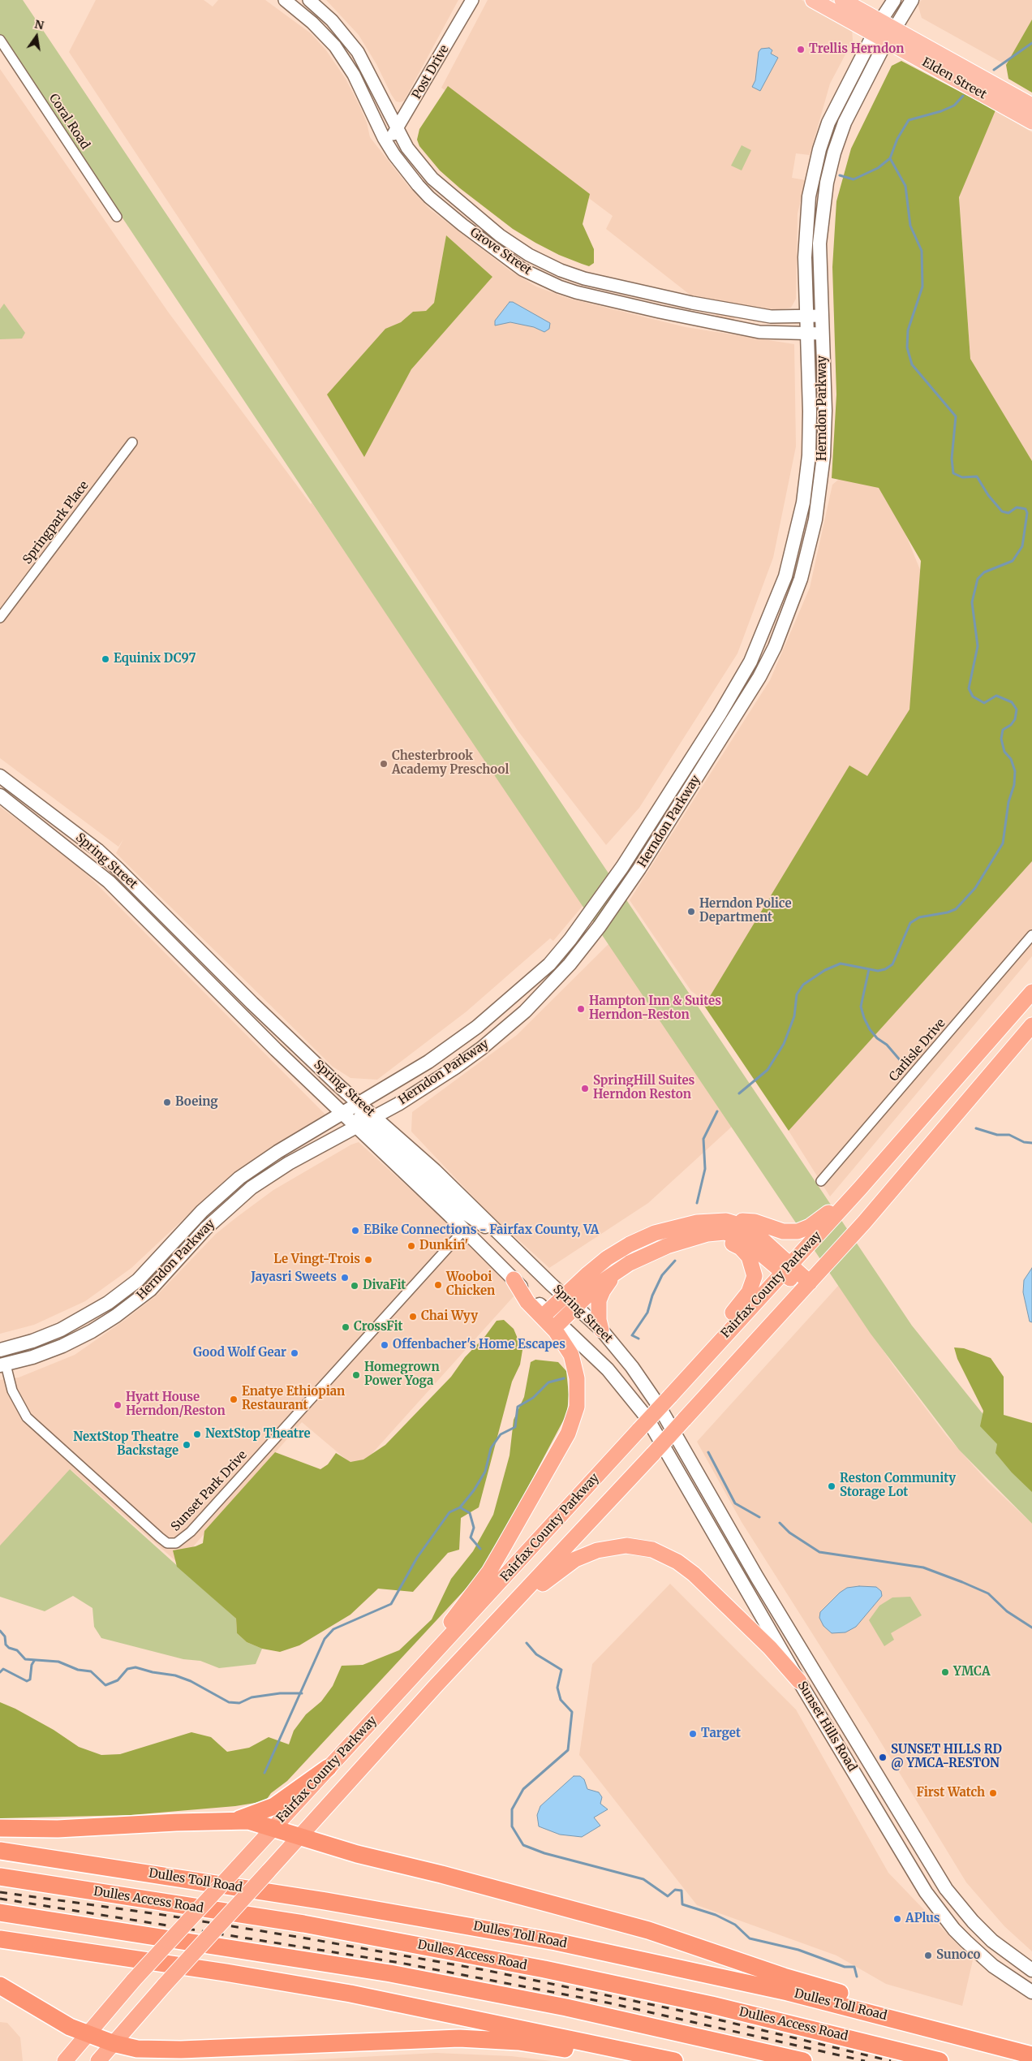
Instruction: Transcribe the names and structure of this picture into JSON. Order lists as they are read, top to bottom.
{
  "streets": {
    "highway": ["Fairfax County Parkway", "Dulles Toll Road", "Dulles Access Road"],
    "main road": [
      "Elden Street",
      "Herndon Parkway",
      "Spring Street",
      "Sunset Hills Road"
    ],
    "street": [
      "Post Drive",
      "Coral Road",
      "Grove Street",
      "Springpark Place",
      "Carlisle Drive",
      "Sunset Park Drive"
    ]
  },
  "crossings": [
    ["Post Drive", "Grove Street"],
    ["Elden Street", "Herndon Parkway"],
    ["Grove Street", "Herndon Parkway"],
    ["Herndon Parkway", "Spring Street"],
    ["Herndon Parkway", "Sunset Park Drive"],
    ["Spring Street", "Sunset Park Drive"],
    ["Spring Street", "Sunset Hills Road"]
  ],
  "places": [
    "Trellis Herndon",
    "Equinix DC97",
    "Chesterbrook Academy Preschool",
    "Herndon Police Department",
    "Hampton Inn & Suites Herndon-Reston",
    "SpringHill Suites Herndon Reston",
    "Boeing",
    "EBike Connections - Fairfax County, VA",
    "Dunkin'",
    "Le Vingt-Trois",
    "Jayasri Sweets",
    "Wooboi Chicken",
    "DivaFit",
    "Chai Wyy",
    "CrossFit",
    "Offenbacher's Home Escapes",
    "Good Wolf Gear",
    "Homegrown Power Yoga",
    "Enatye Ethiopian Restaurant",
    "Hyatt House Herndon/Reston",
    "NextStop Theatre",
    "NextStop Theatre Backstage",
    "Reston Community Storage Lot",
    "YMCA",
    "Target",
    "SUNSET HILLS RD @ YMCA-RESTON",
    "First Watch",
    "APlus",
    "Sunoco"
  ],
  "north": "top"
}
